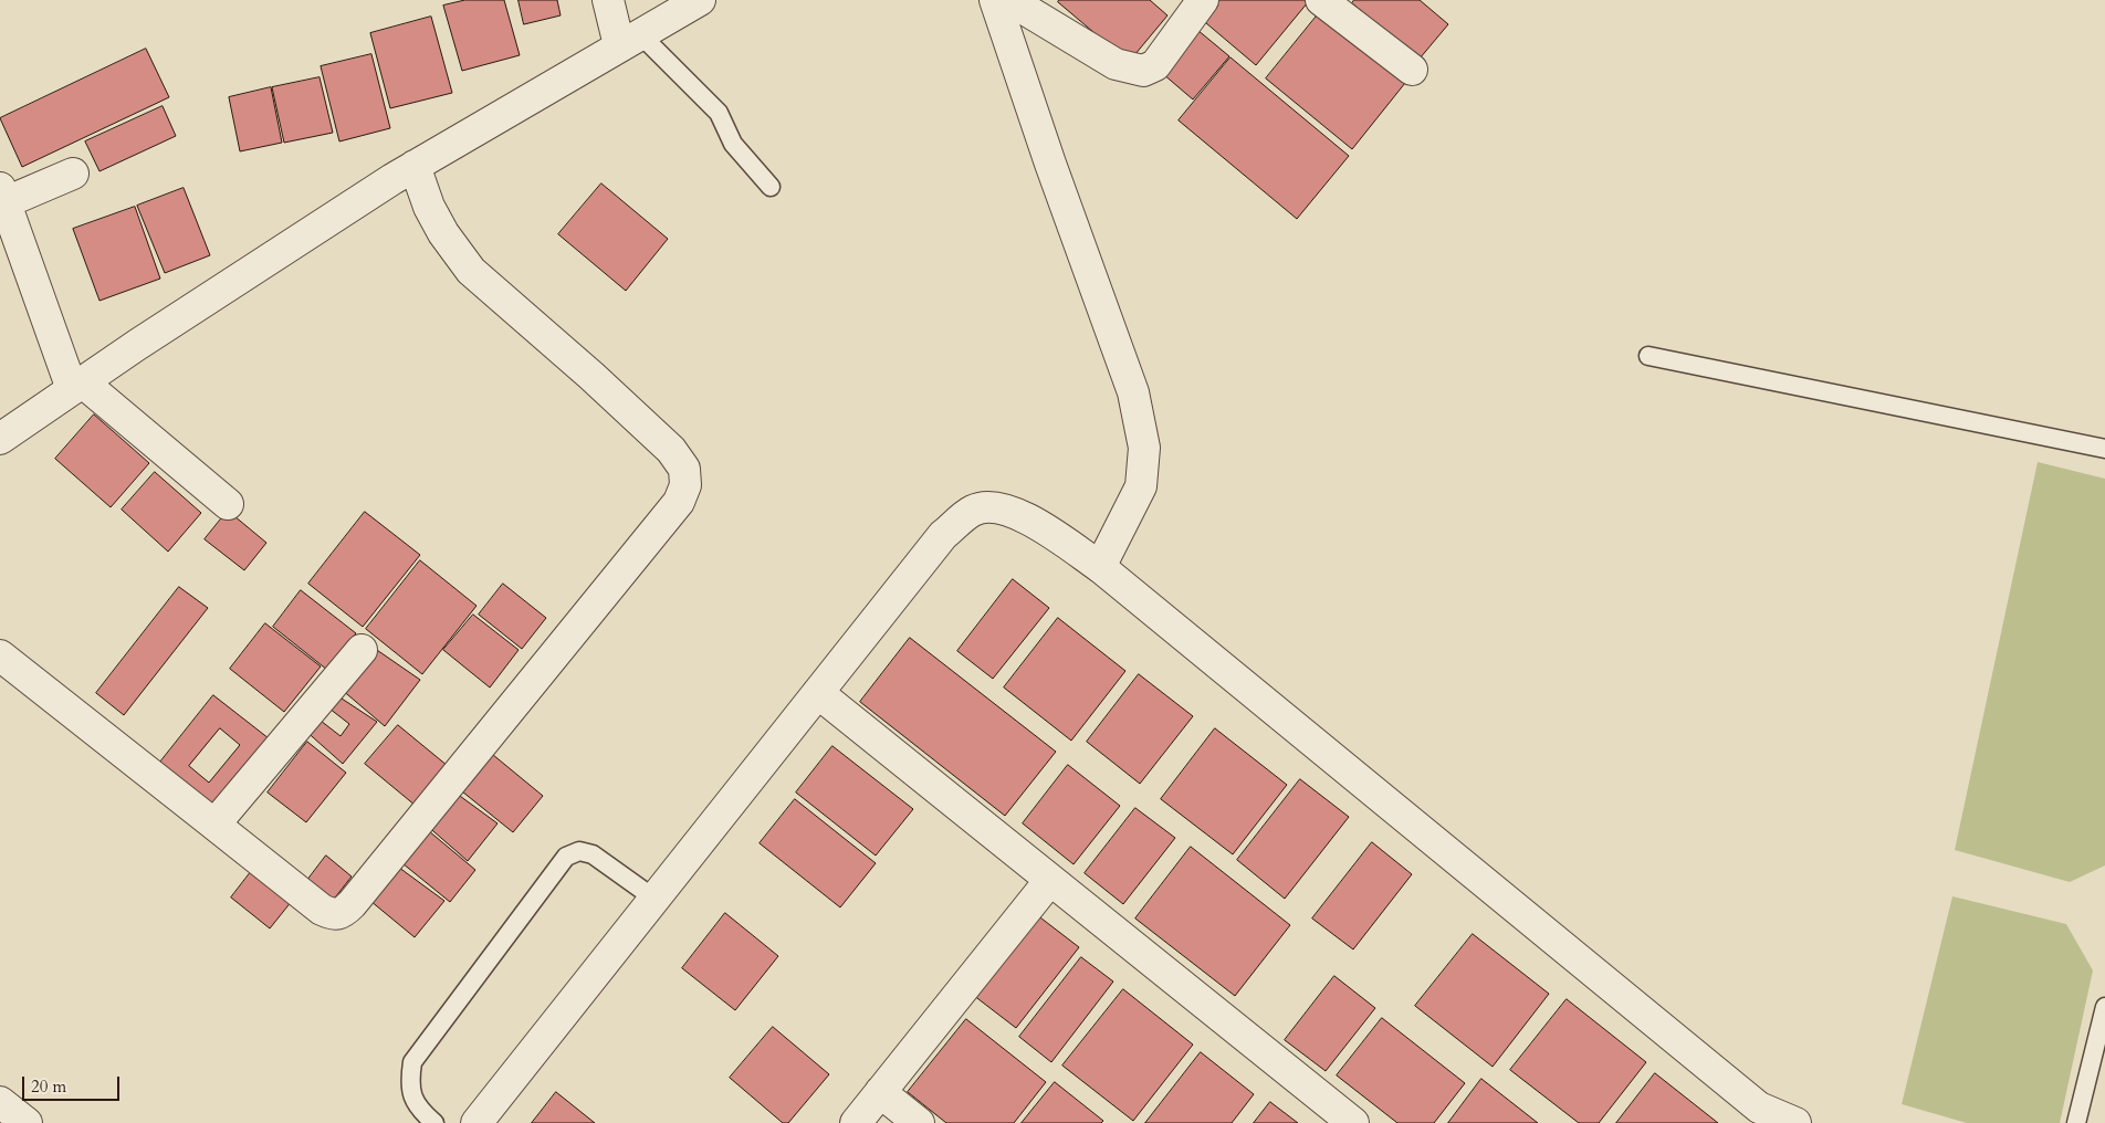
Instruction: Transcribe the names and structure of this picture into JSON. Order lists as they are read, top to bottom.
{
  "scale_bar": "20 m"
}
